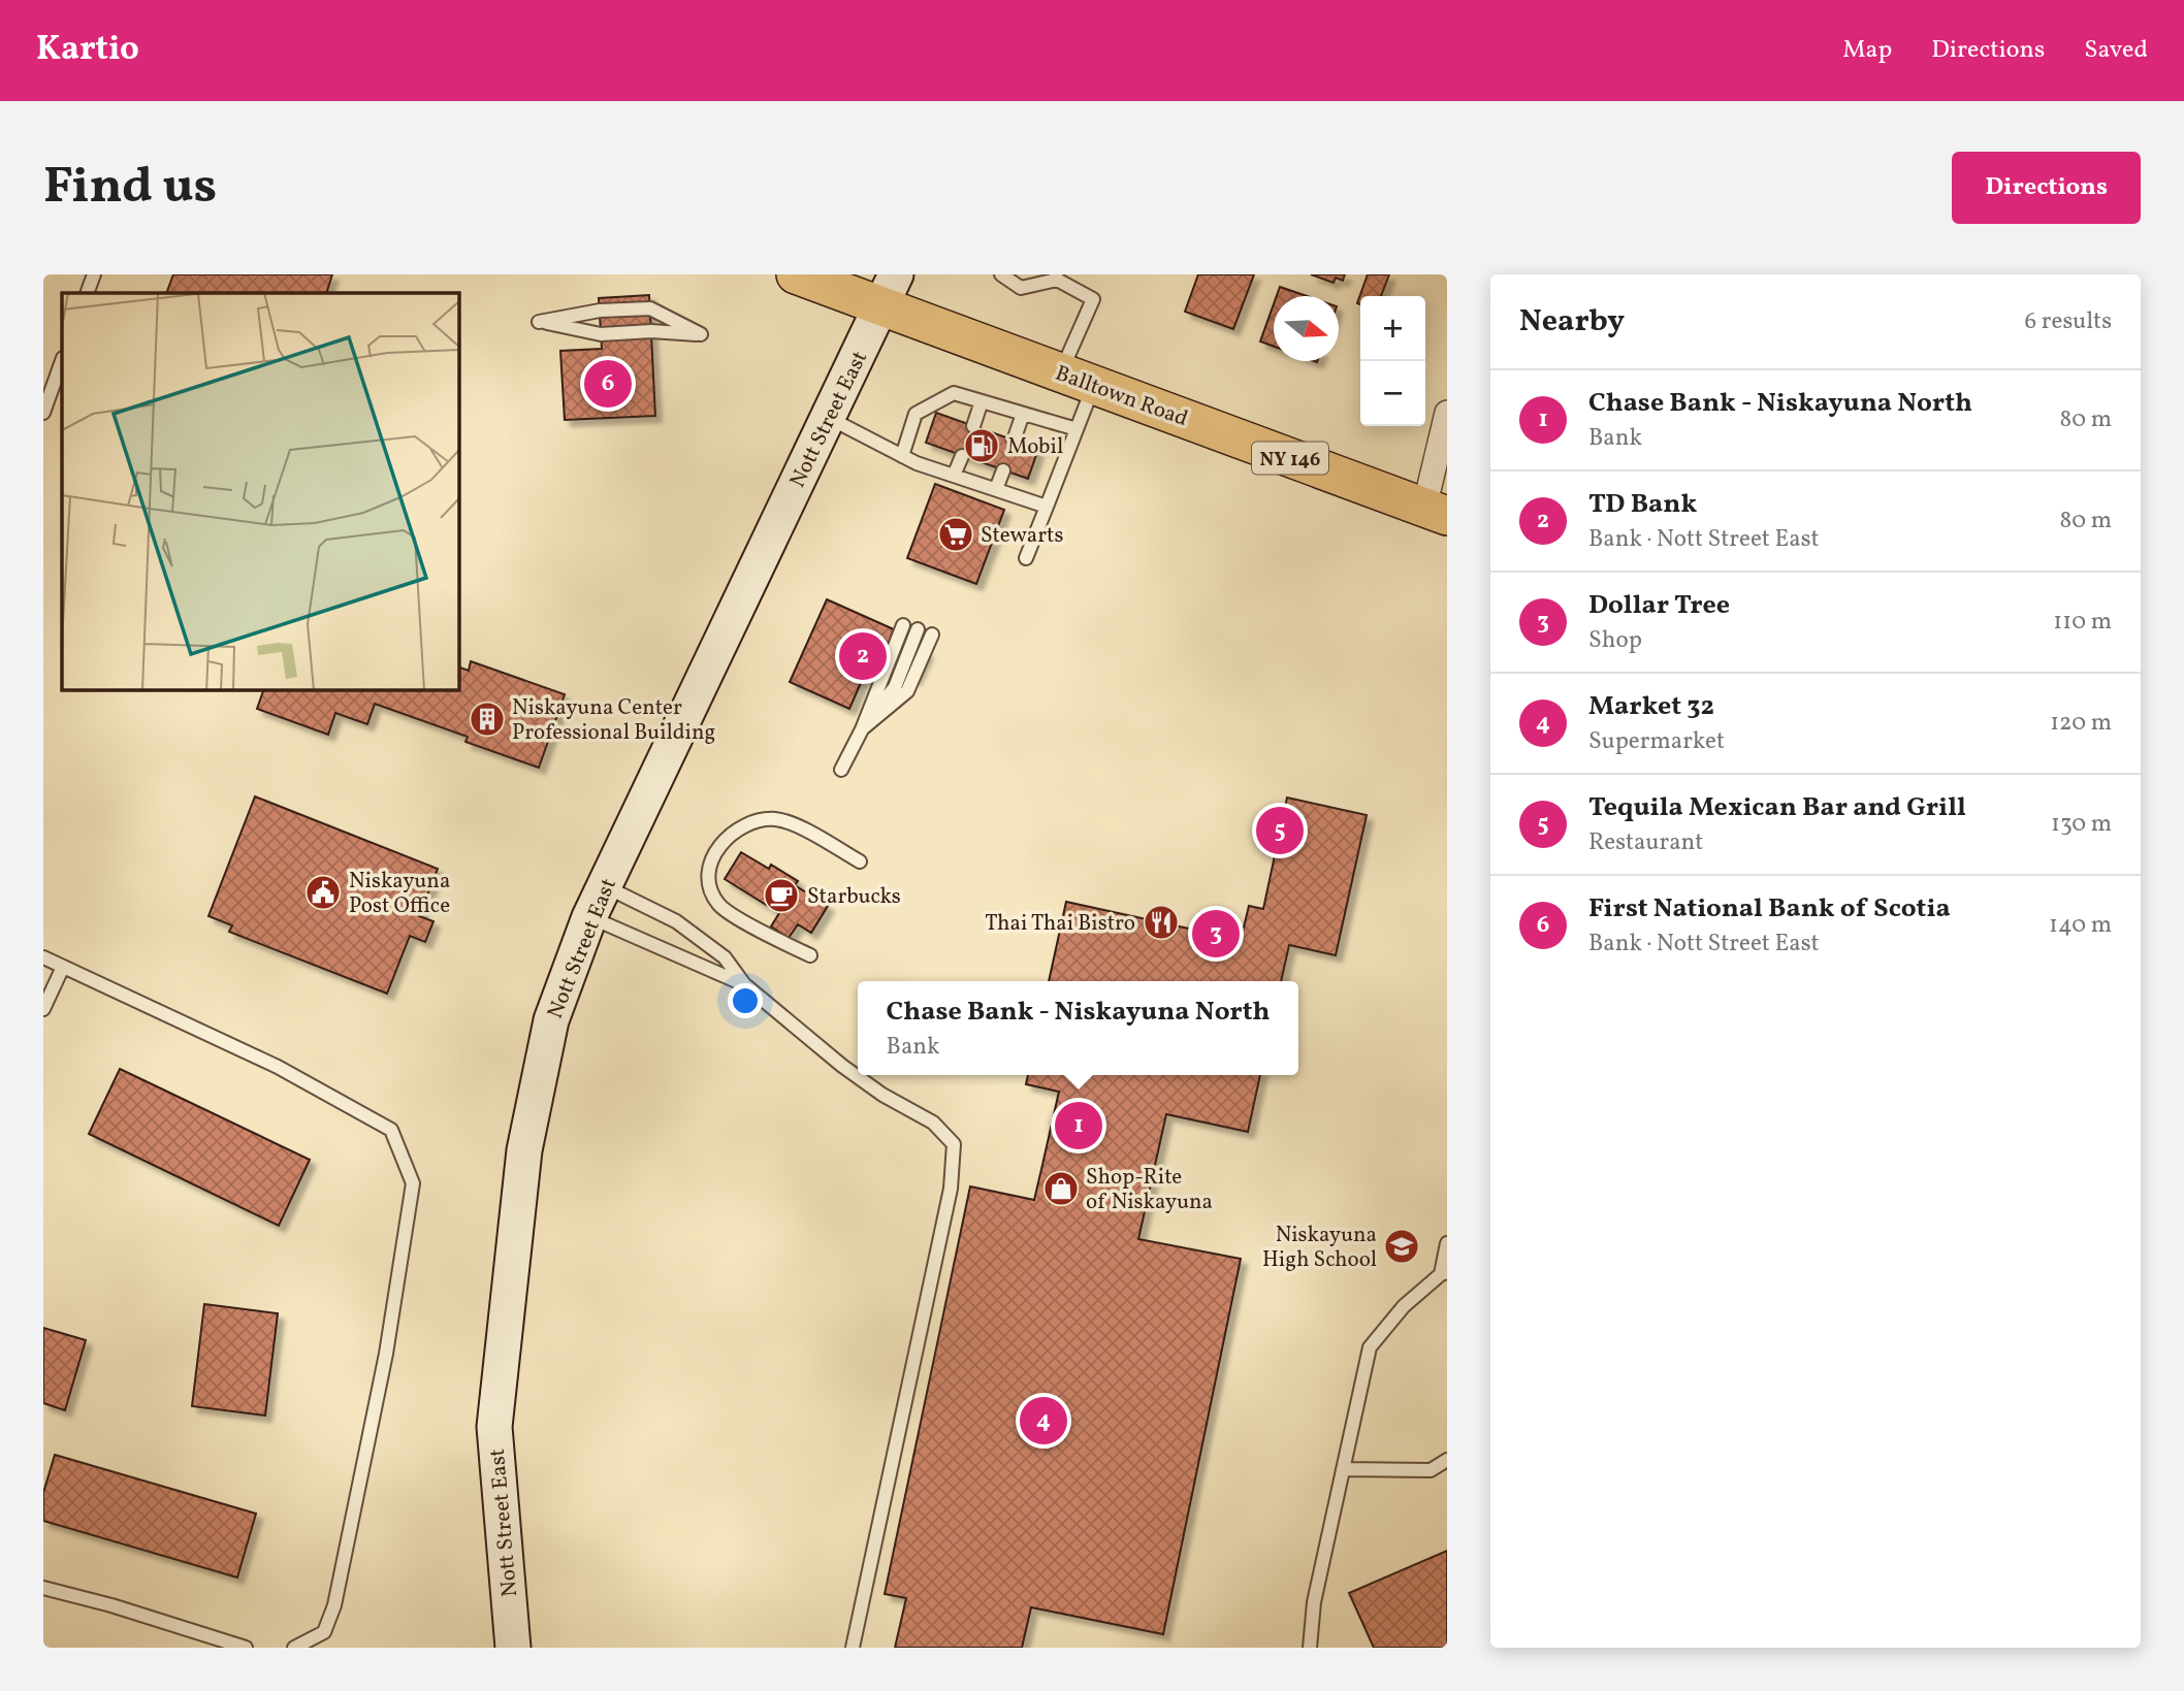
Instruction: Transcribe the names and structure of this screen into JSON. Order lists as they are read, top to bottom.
{
  "streets": {
    "main road": ["Balltown Road", "NY 146"],
    "street": ["Nott Street East"]
  },
  "crossings": [
    ["Balltown Road", "Nott Street East"]
  ],
  "places": {
    "fuel station": ["Mobil"],
    "supermarket": ["Stewarts"],
    "building": ["Niskayuna Center Professional Building"],
    "public building": ["Niskayuna Post Office"],
    "cafe": ["Starbucks"],
    "restaurant": ["Thai Thai Bistro"],
    "shop": ["Shop-Rite of Niskayuna"],
    "school or university": ["Niskayuna High School"]
  },
  "north": "right",
  "page": {
    "header": "Kartio",
    "nav": ["Map", "Directions", "Saved"],
    "buttons": "Directions",
    "title": "Find us",
    "heading": ["Nearby", "6 results"],
    "map_buttons": ["+", "−"],
    "pins": [
      "6",
      "2",
      "5",
      "3",
      "1",
      "4"
    ],
    "list": [
      {
        "mark": "1",
        "name": "Chase Bank - Niskayuna North",
        "note": "Bank",
        "value": "80 m"
      },
      {
        "mark": "2",
        "name": "TD Bank",
        "note": "Bank · Nott Street East",
        "value": "80 m"
      },
      {
        "mark": "3",
        "name": "Dollar Tree",
        "note": "Shop",
        "value": "110 m"
      },
      {
        "mark": "4",
        "name": "Market 32",
        "note": "Supermarket",
        "value": "120 m"
      },
      {
        "mark": "5",
        "name": "Tequila Mexican Bar and Grill",
        "note": "Restaurant",
        "value": "130 m"
      },
      {
        "mark": "6",
        "name": "First National Bank of Scotia",
        "note": "Bank · Nott Street East",
        "value": "140 m"
      }
    ],
    "popup": ["Chase Bank - Niskayuna North", "Bank"]
  }
}
